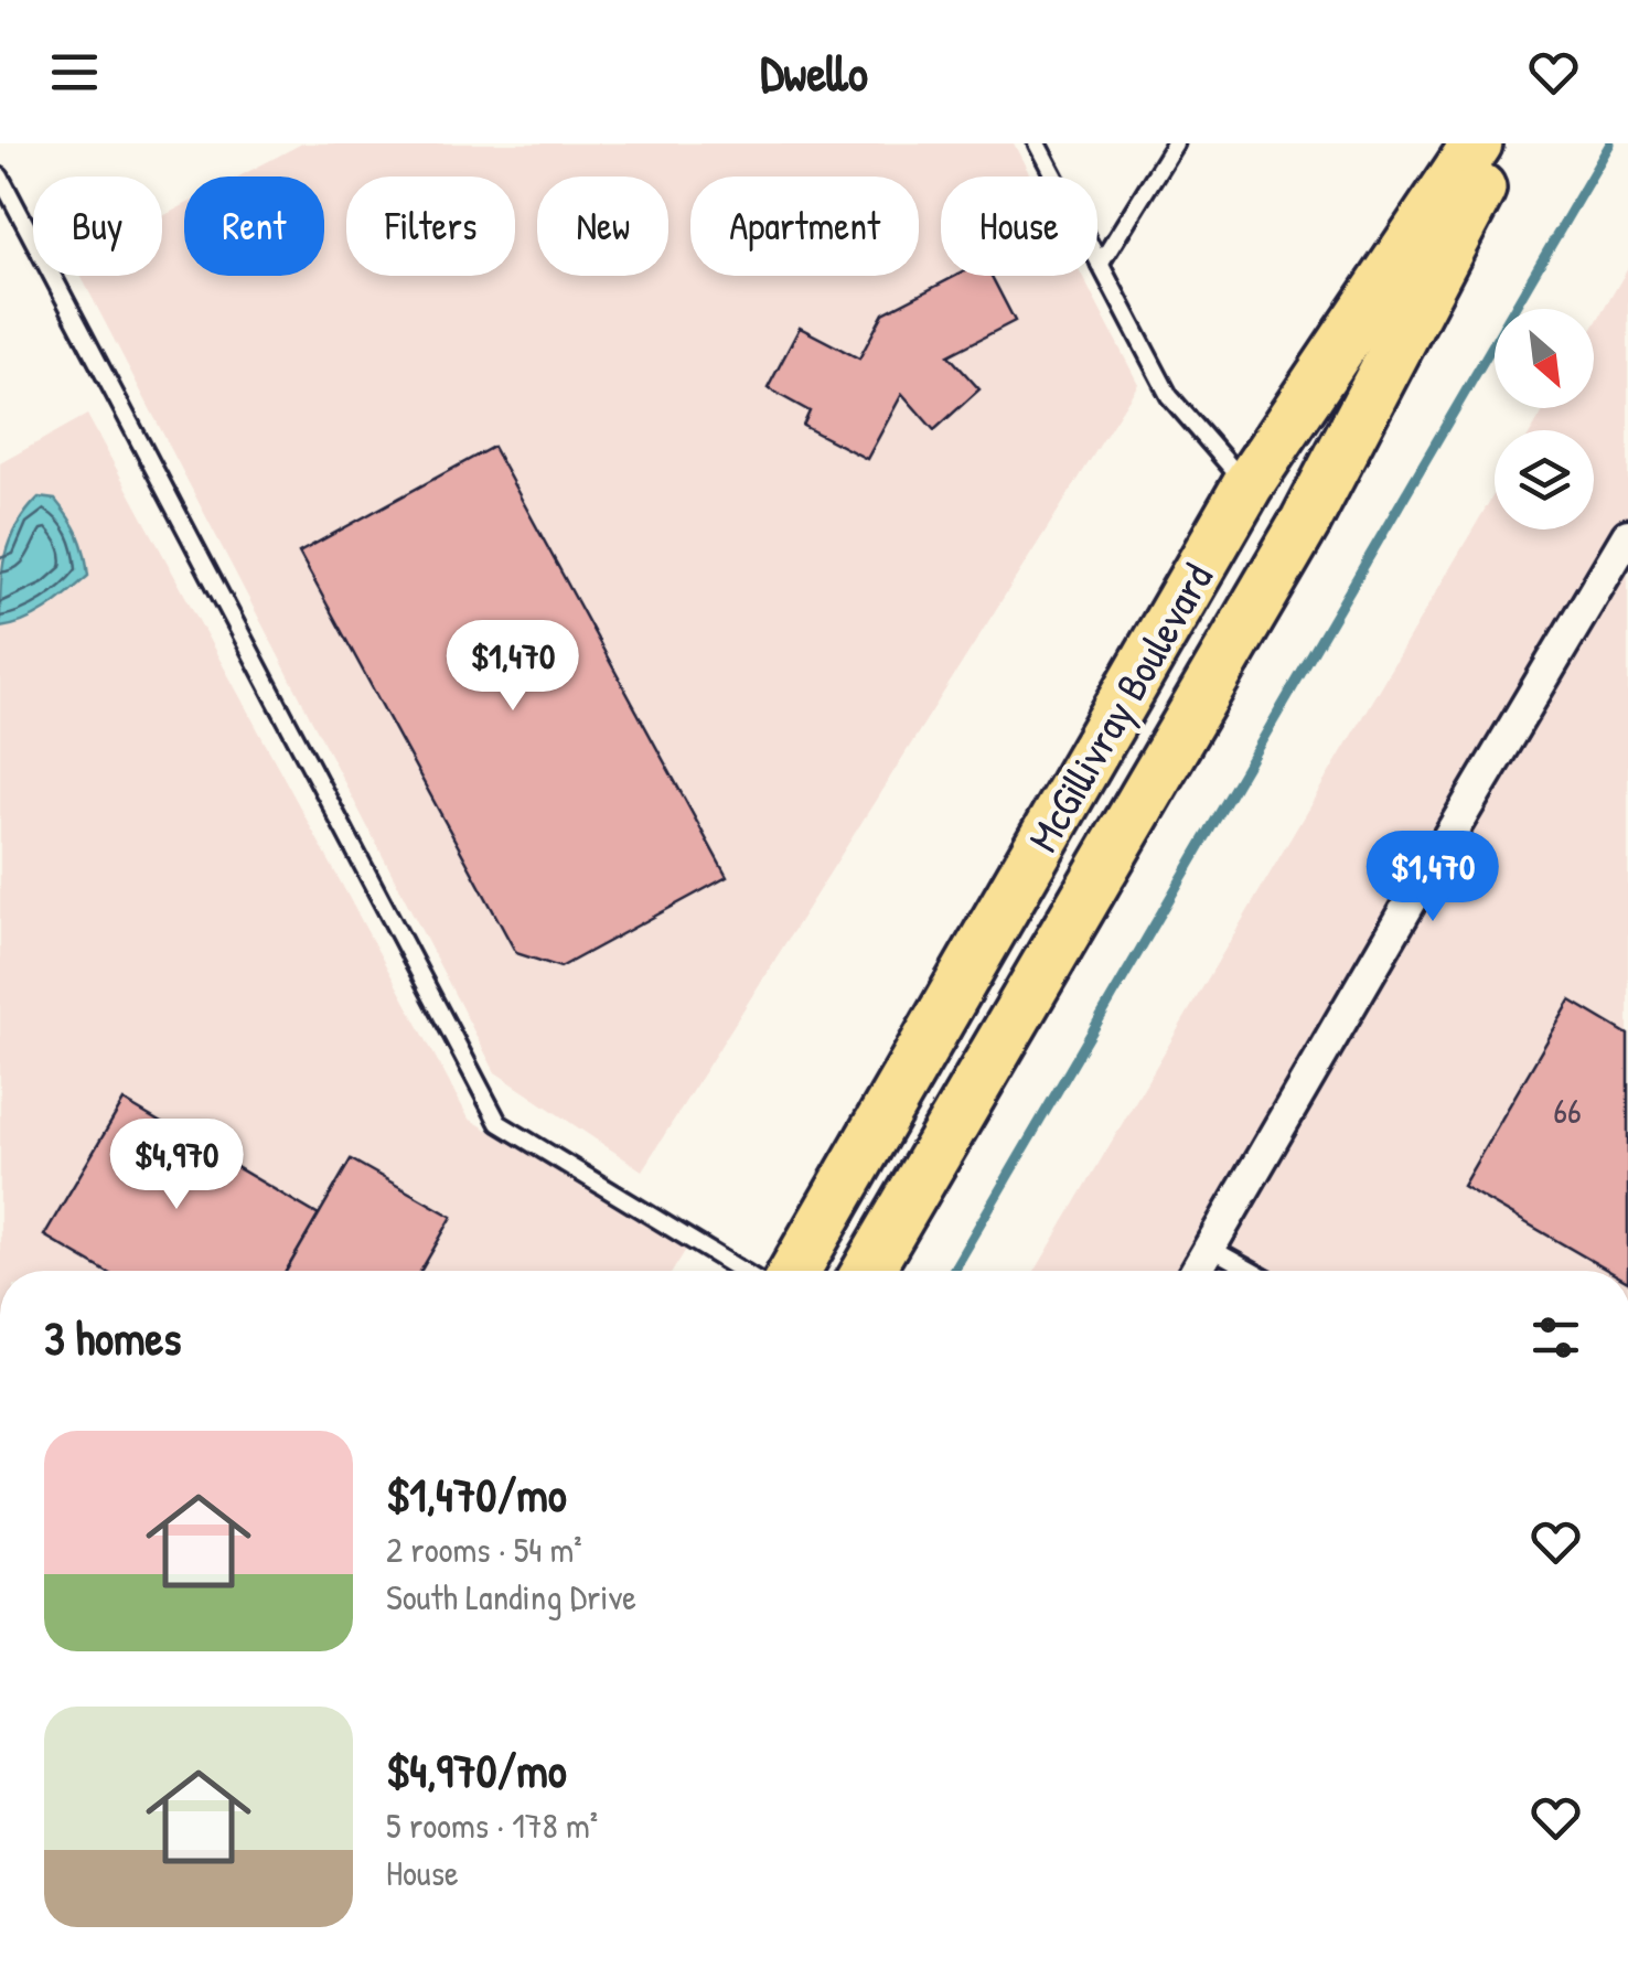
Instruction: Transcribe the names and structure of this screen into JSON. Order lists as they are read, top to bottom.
{
  "streets": {
    "main road": ["McGillivray Boulevard"]
  },
  "house_numbers": ["66"],
  "north": "bottom right",
  "page": {
    "header": "Dwello",
    "chip": [
      "Buy",
      "Rent",
      "Filters",
      "New",
      "Apartment",
      "House"
    ],
    "price": ["$1,470", "$1,470", "$4,970"],
    "heading": "3 homes",
    "list": [
      {
        "name": "$1,470/mo",
        "note": "2 rooms · 54 m² · South Landing Drive"
      },
      {
        "name": "$4,970/mo",
        "note": "5 rooms · 178 m² · House"
      }
    ]
  }
}
